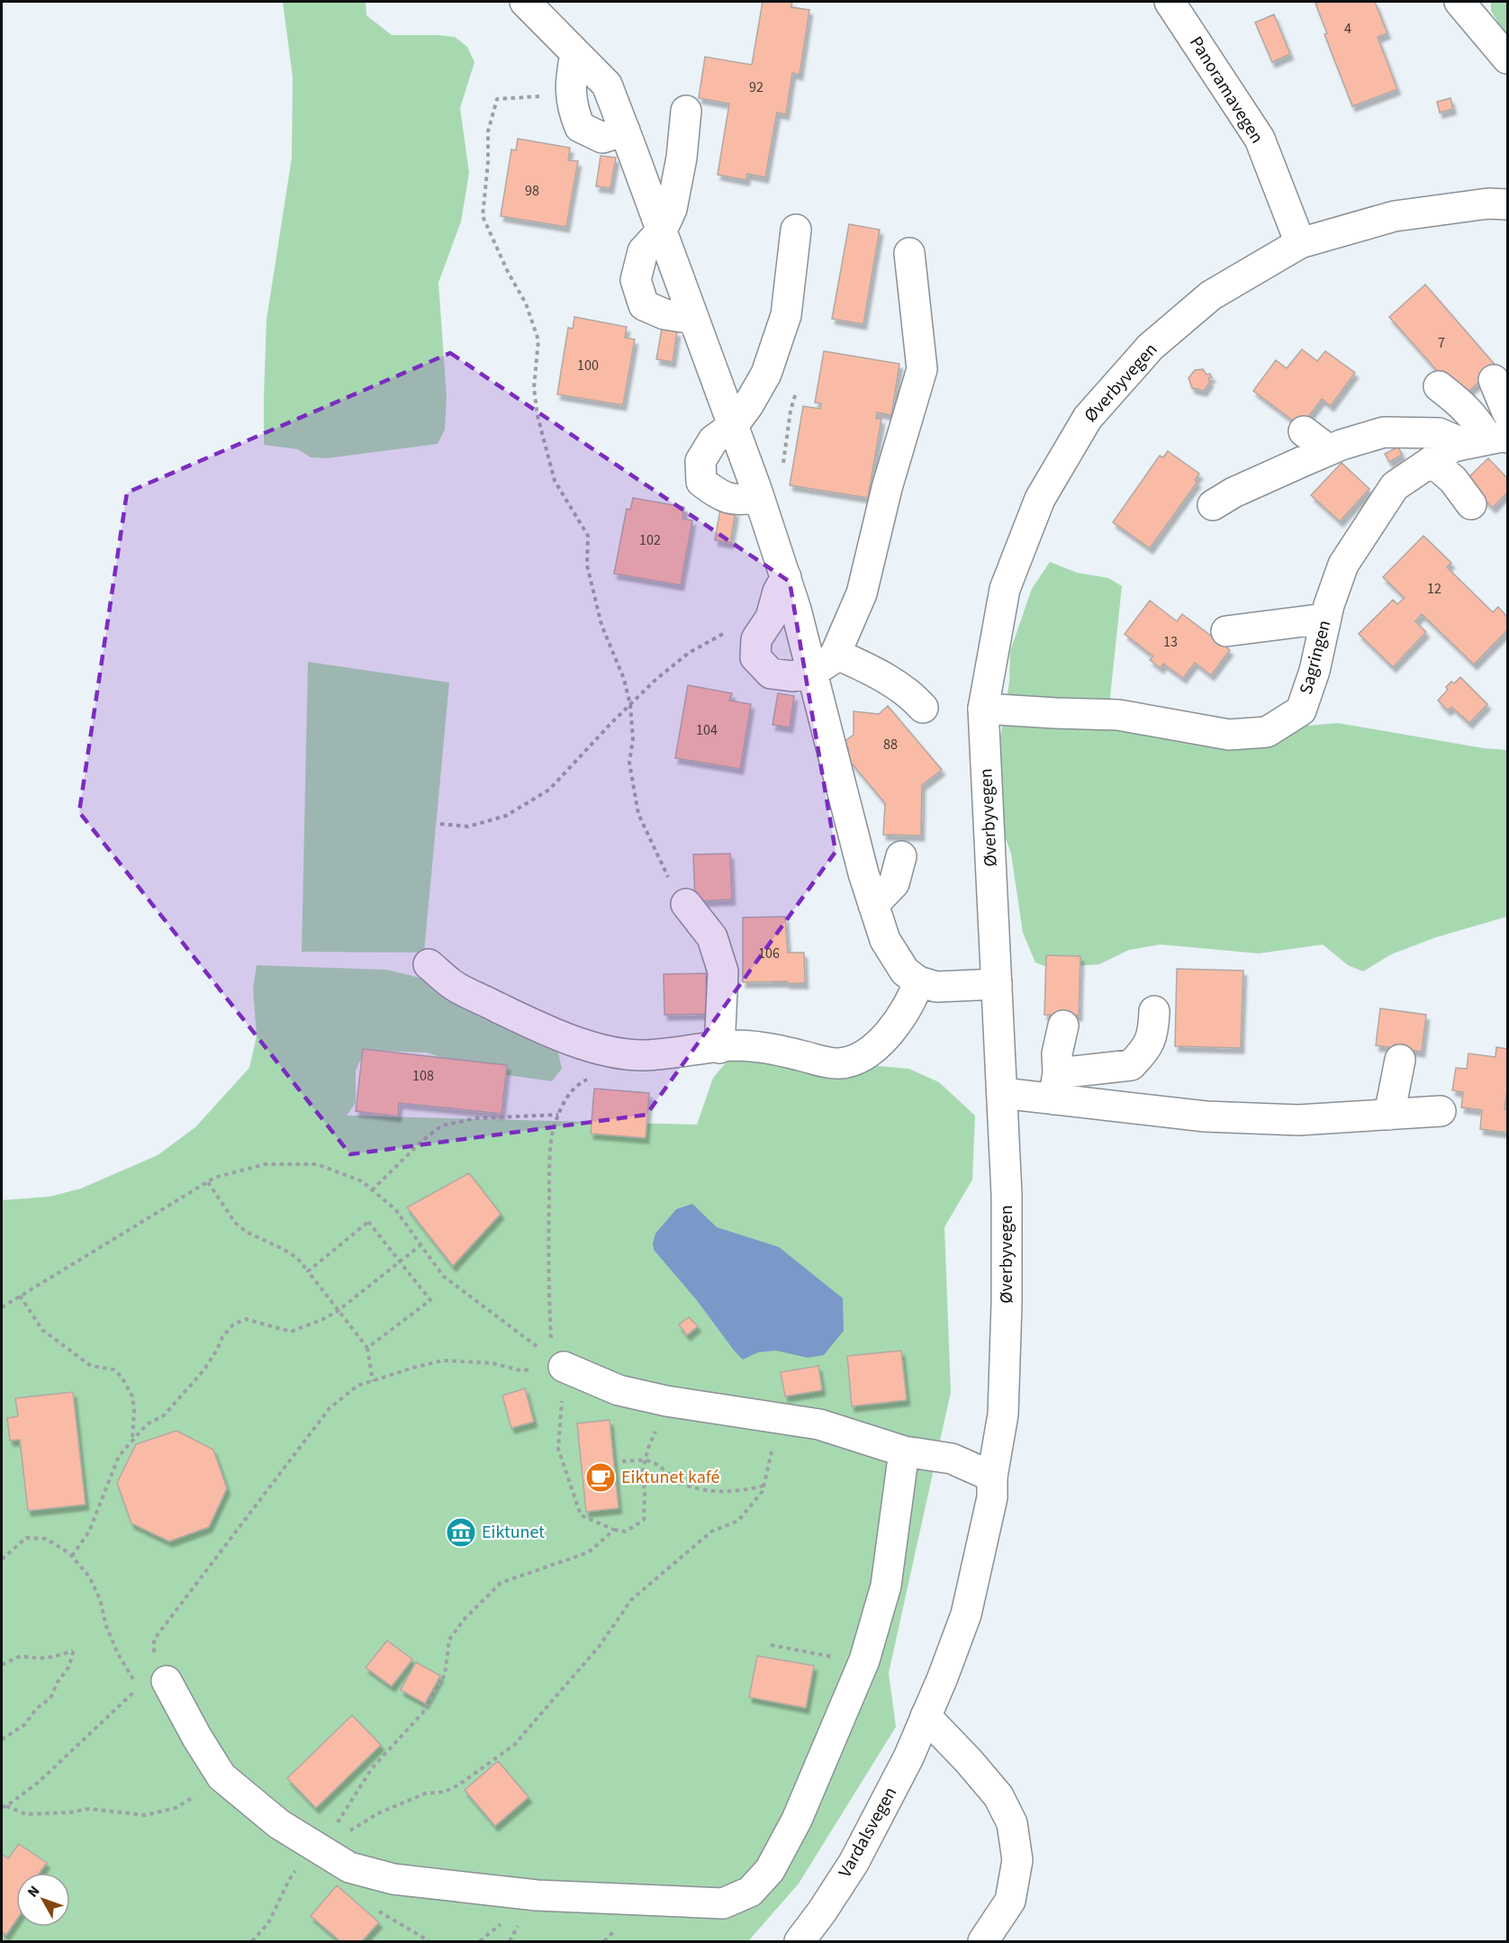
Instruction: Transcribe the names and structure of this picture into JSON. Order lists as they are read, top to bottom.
{
  "streets": {
    "street": [
      "Panoramavegen",
      "Øverbyvegen",
      "Sagringen",
      "Vardalsvegen"
    ]
  },
  "crossings": [
    ["Panoramavegen", "Øverbyvegen"],
    ["Øverbyvegen", "Sagringen"],
    ["Øverbyvegen", "Vardalsvegen"]
  ],
  "places": {
    "cafe": ["Eiktunet kafé"],
    "museum": ["Eiktunet"]
  },
  "house_numbers": [
    "4",
    "92",
    "98",
    "7",
    "100",
    "102",
    "12",
    "13",
    "104",
    "88",
    "106",
    "108"
  ],
  "north": "top left"
}
